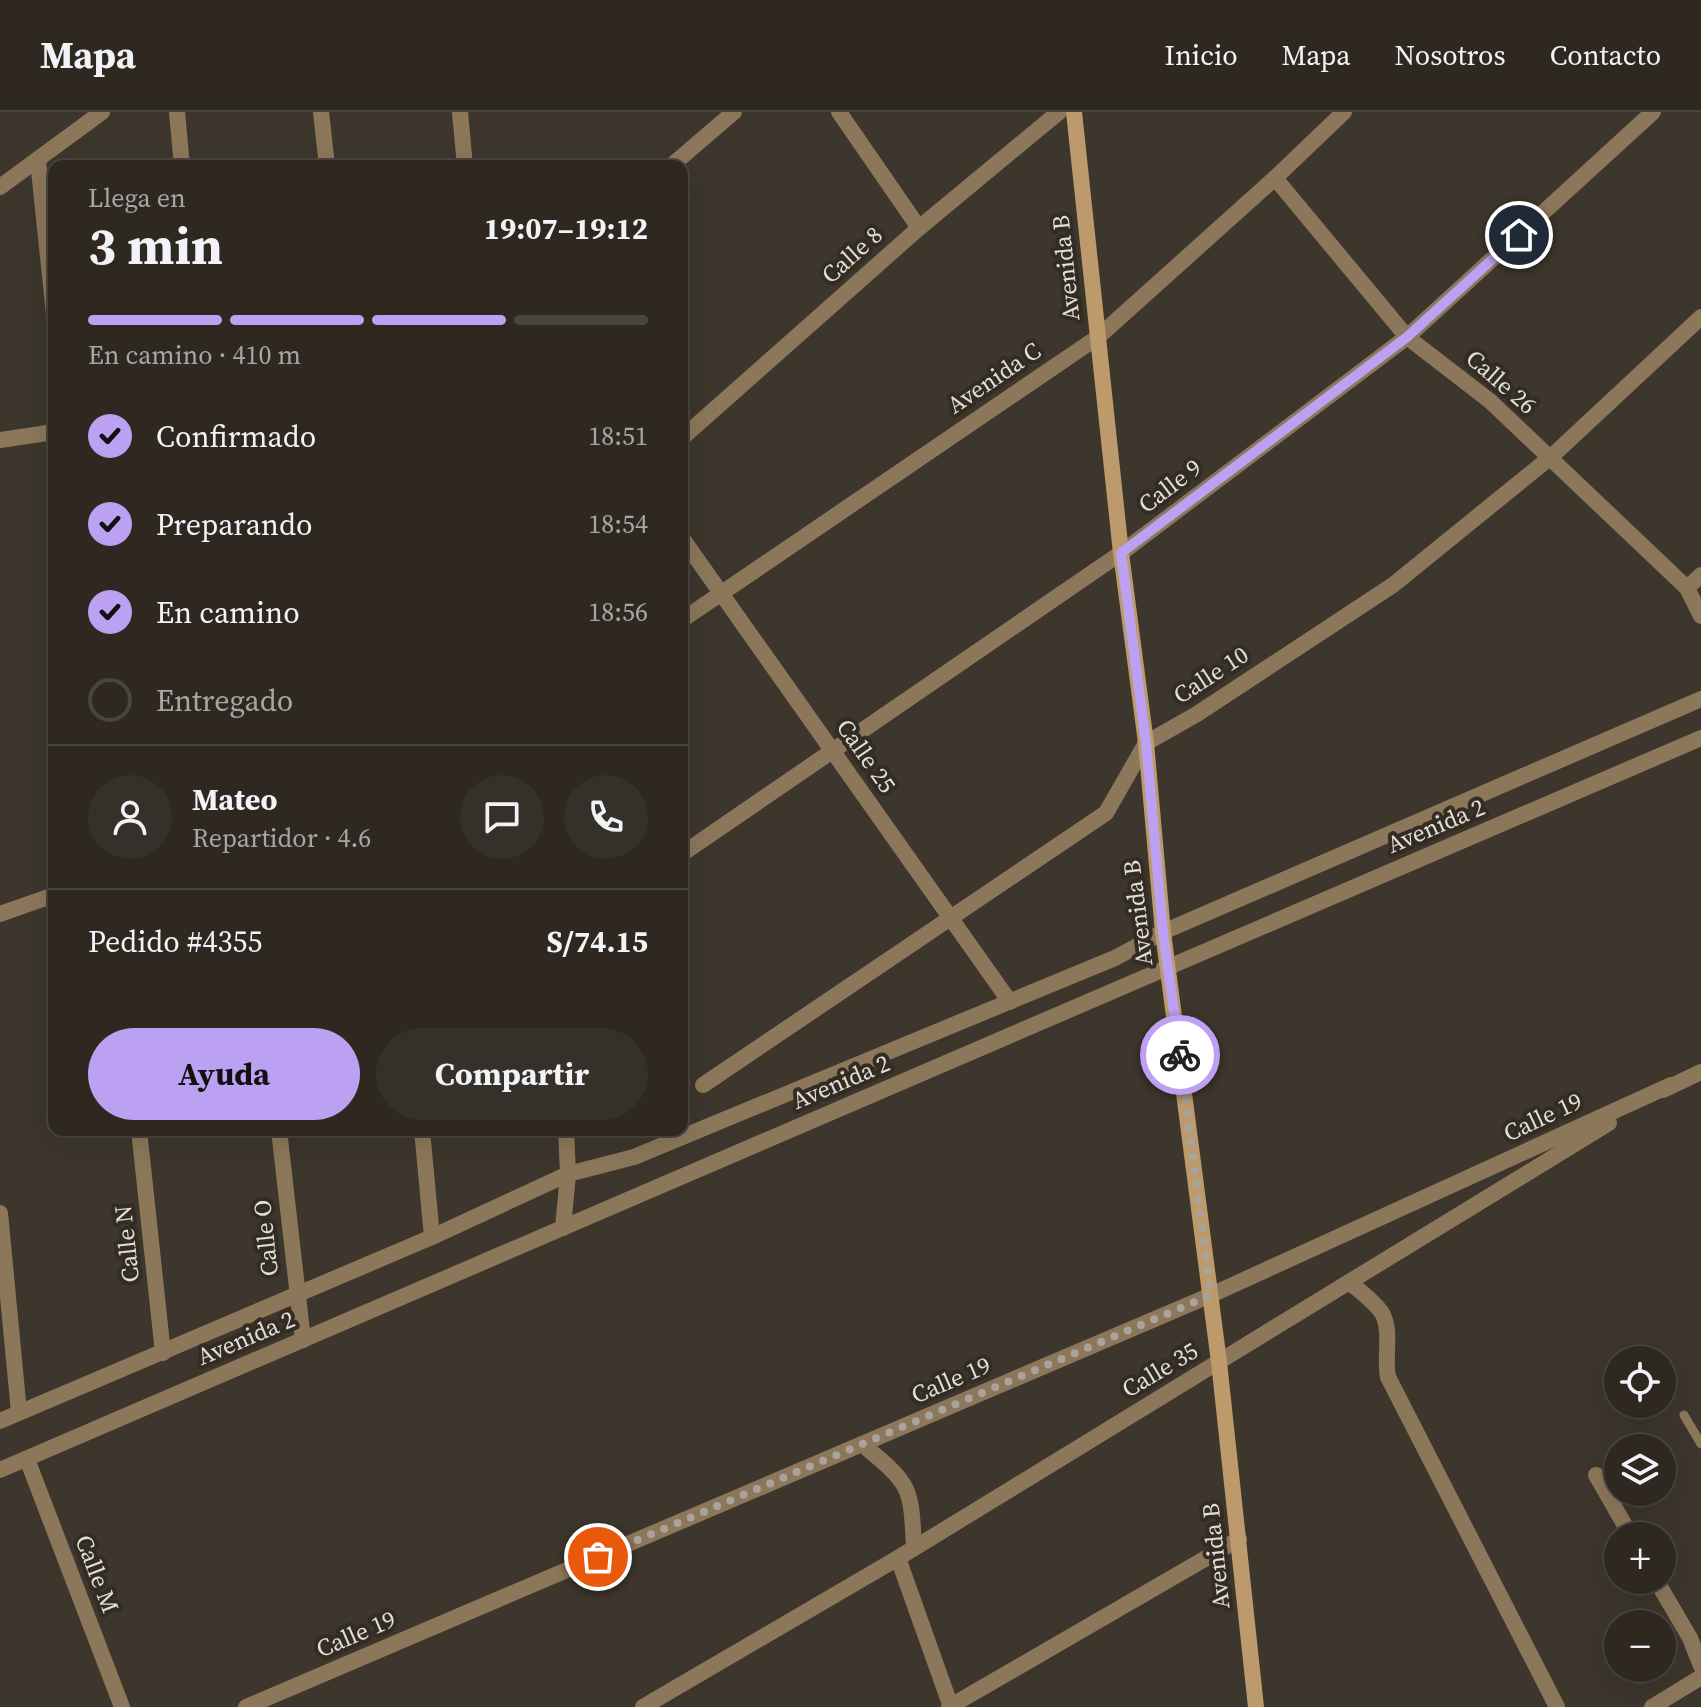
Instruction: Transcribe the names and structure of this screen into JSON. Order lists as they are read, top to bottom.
{
  "streets": {
    "street": [
      "Calle 8",
      "Avenida B",
      "Avenida C",
      "Calle 26",
      "Calle 9",
      "Calle 10",
      "Calle 25",
      "Avenida 2",
      "Calle 19",
      "Calle O",
      "Calle N",
      "Calle 35",
      "Calle M"
    ]
  },
  "crossings": [
    ["Avenida B", "Avenida C"],
    ["Avenida B", "Calle 9"],
    ["Avenida B", "Calle 10"],
    ["Avenida B", "Avenida 2"],
    ["Avenida B", "Calle 19"],
    ["Avenida B", "Calle 35"],
    ["Avenida C", "Calle 26"],
    ["Avenida C", "Calle 25"],
    ["Calle 26", "Calle 9"],
    ["Calle 26", "Calle 10"],
    ["Calle 9", "Calle 25"],
    ["Calle 25", "Avenida 2"],
    ["Avenida 2", "Calle O"],
    ["Avenida 2", "Calle N"],
    ["Avenida 2", "Calle M"],
    ["Calle 19", "Calle 35"]
  ],
  "page": {
    "header": "Mapa",
    "nav": [
      "Inicio",
      "Mapa",
      "Nosotros",
      "Contacto"
    ],
    "heading": ["3 min", "Llega en", "19:07–19:12"],
    "panel": [
      "Mateo",
      "Repartidor · 4.6",
      "Pedido #4355",
      "S/74.15"
    ],
    "bar": "En camino · 410 m",
    "list": [
      ["Confirmado", "18:51"],
      ["Preparando", "18:54"],
      ["En camino", "18:56"],
      "Entregado"
    ],
    "buttons": ["Ayuda", "Compartir"],
    "map_buttons": ["+", "−"]
  }
}
